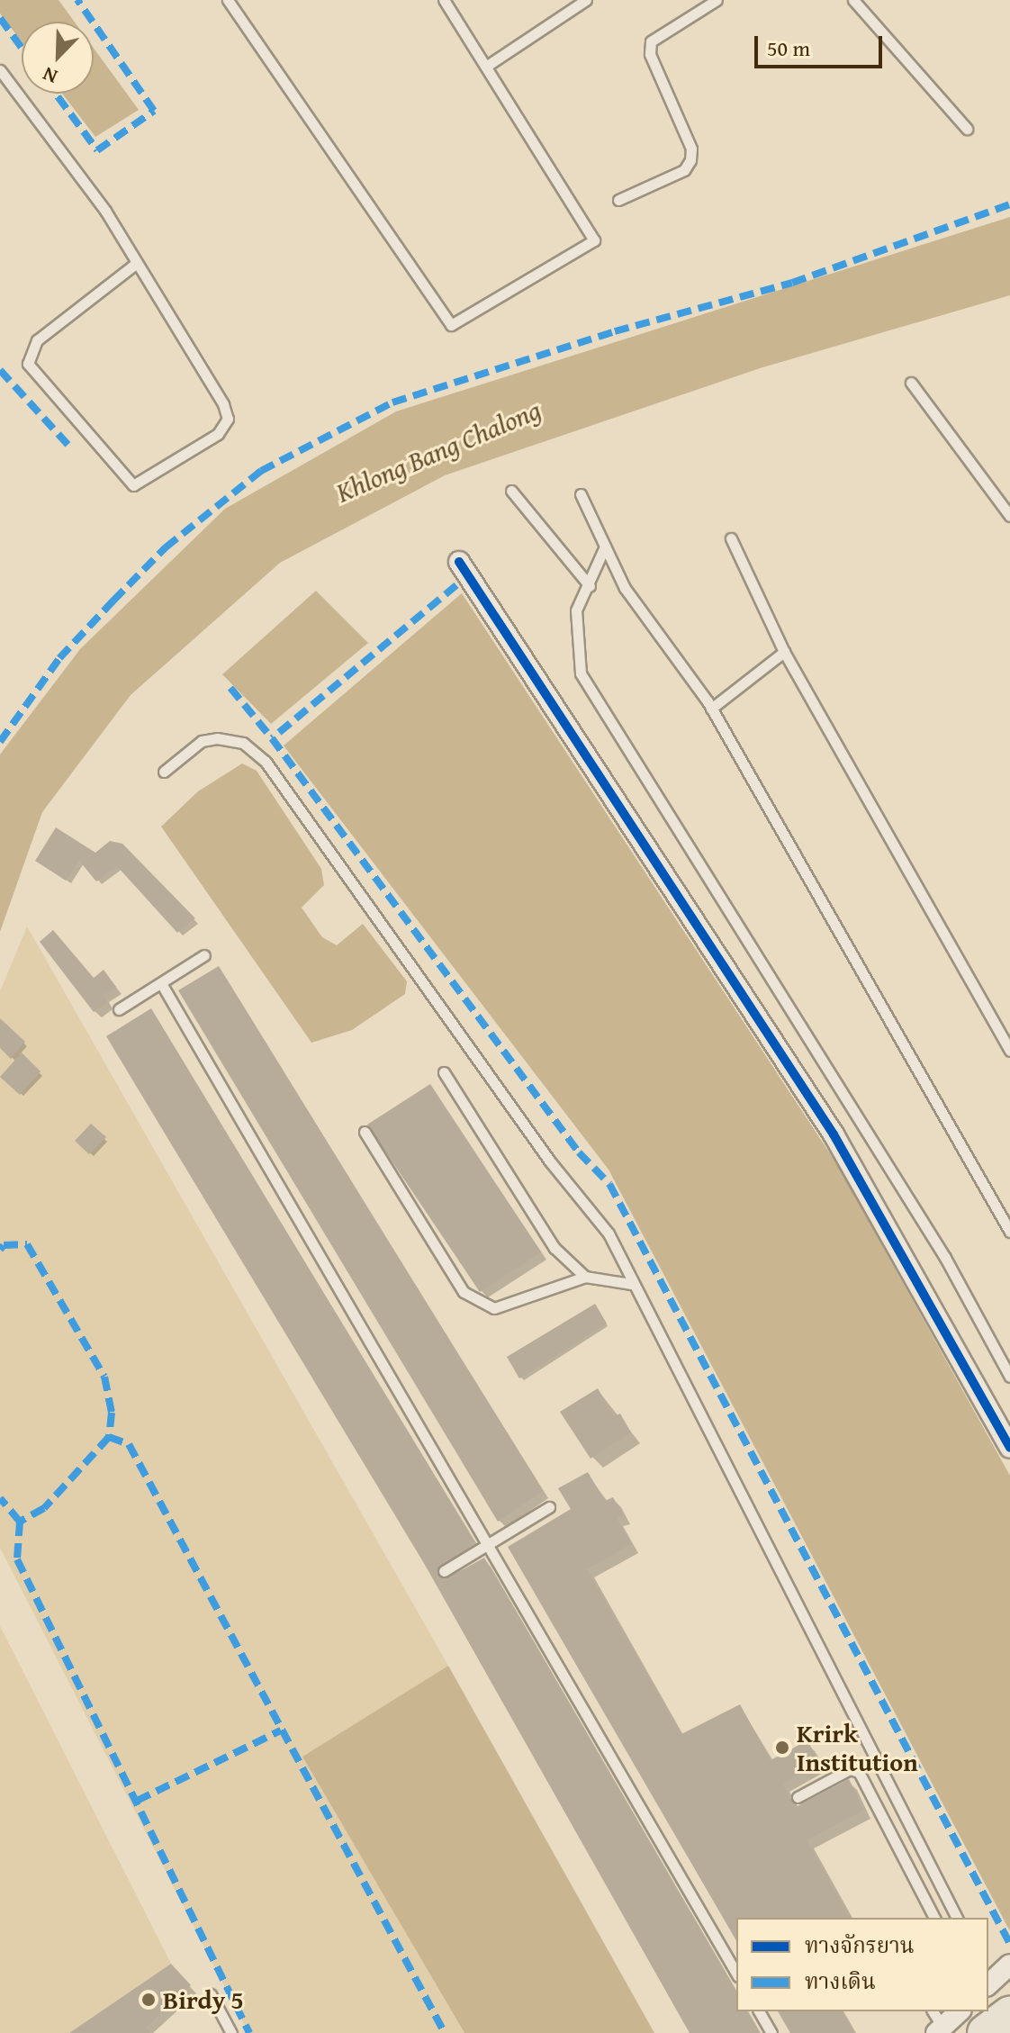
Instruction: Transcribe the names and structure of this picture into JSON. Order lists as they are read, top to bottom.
{
  "water": ["Khlong Bang Chalong"],
  "places": ["Krirk Institution", "Birdy 5"],
  "legend": ["ทางจักรยาน", "ทางเดิน"],
  "scale_bar": "50 m",
  "north": "bottom left"
}
